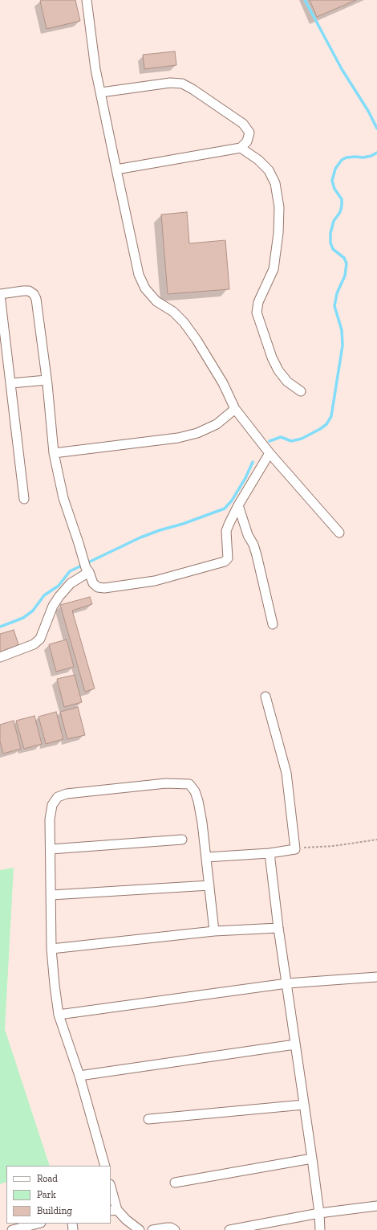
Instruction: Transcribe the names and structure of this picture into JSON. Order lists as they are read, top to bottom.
{
  "legend": ["Road", "Park", "Building"]
}
